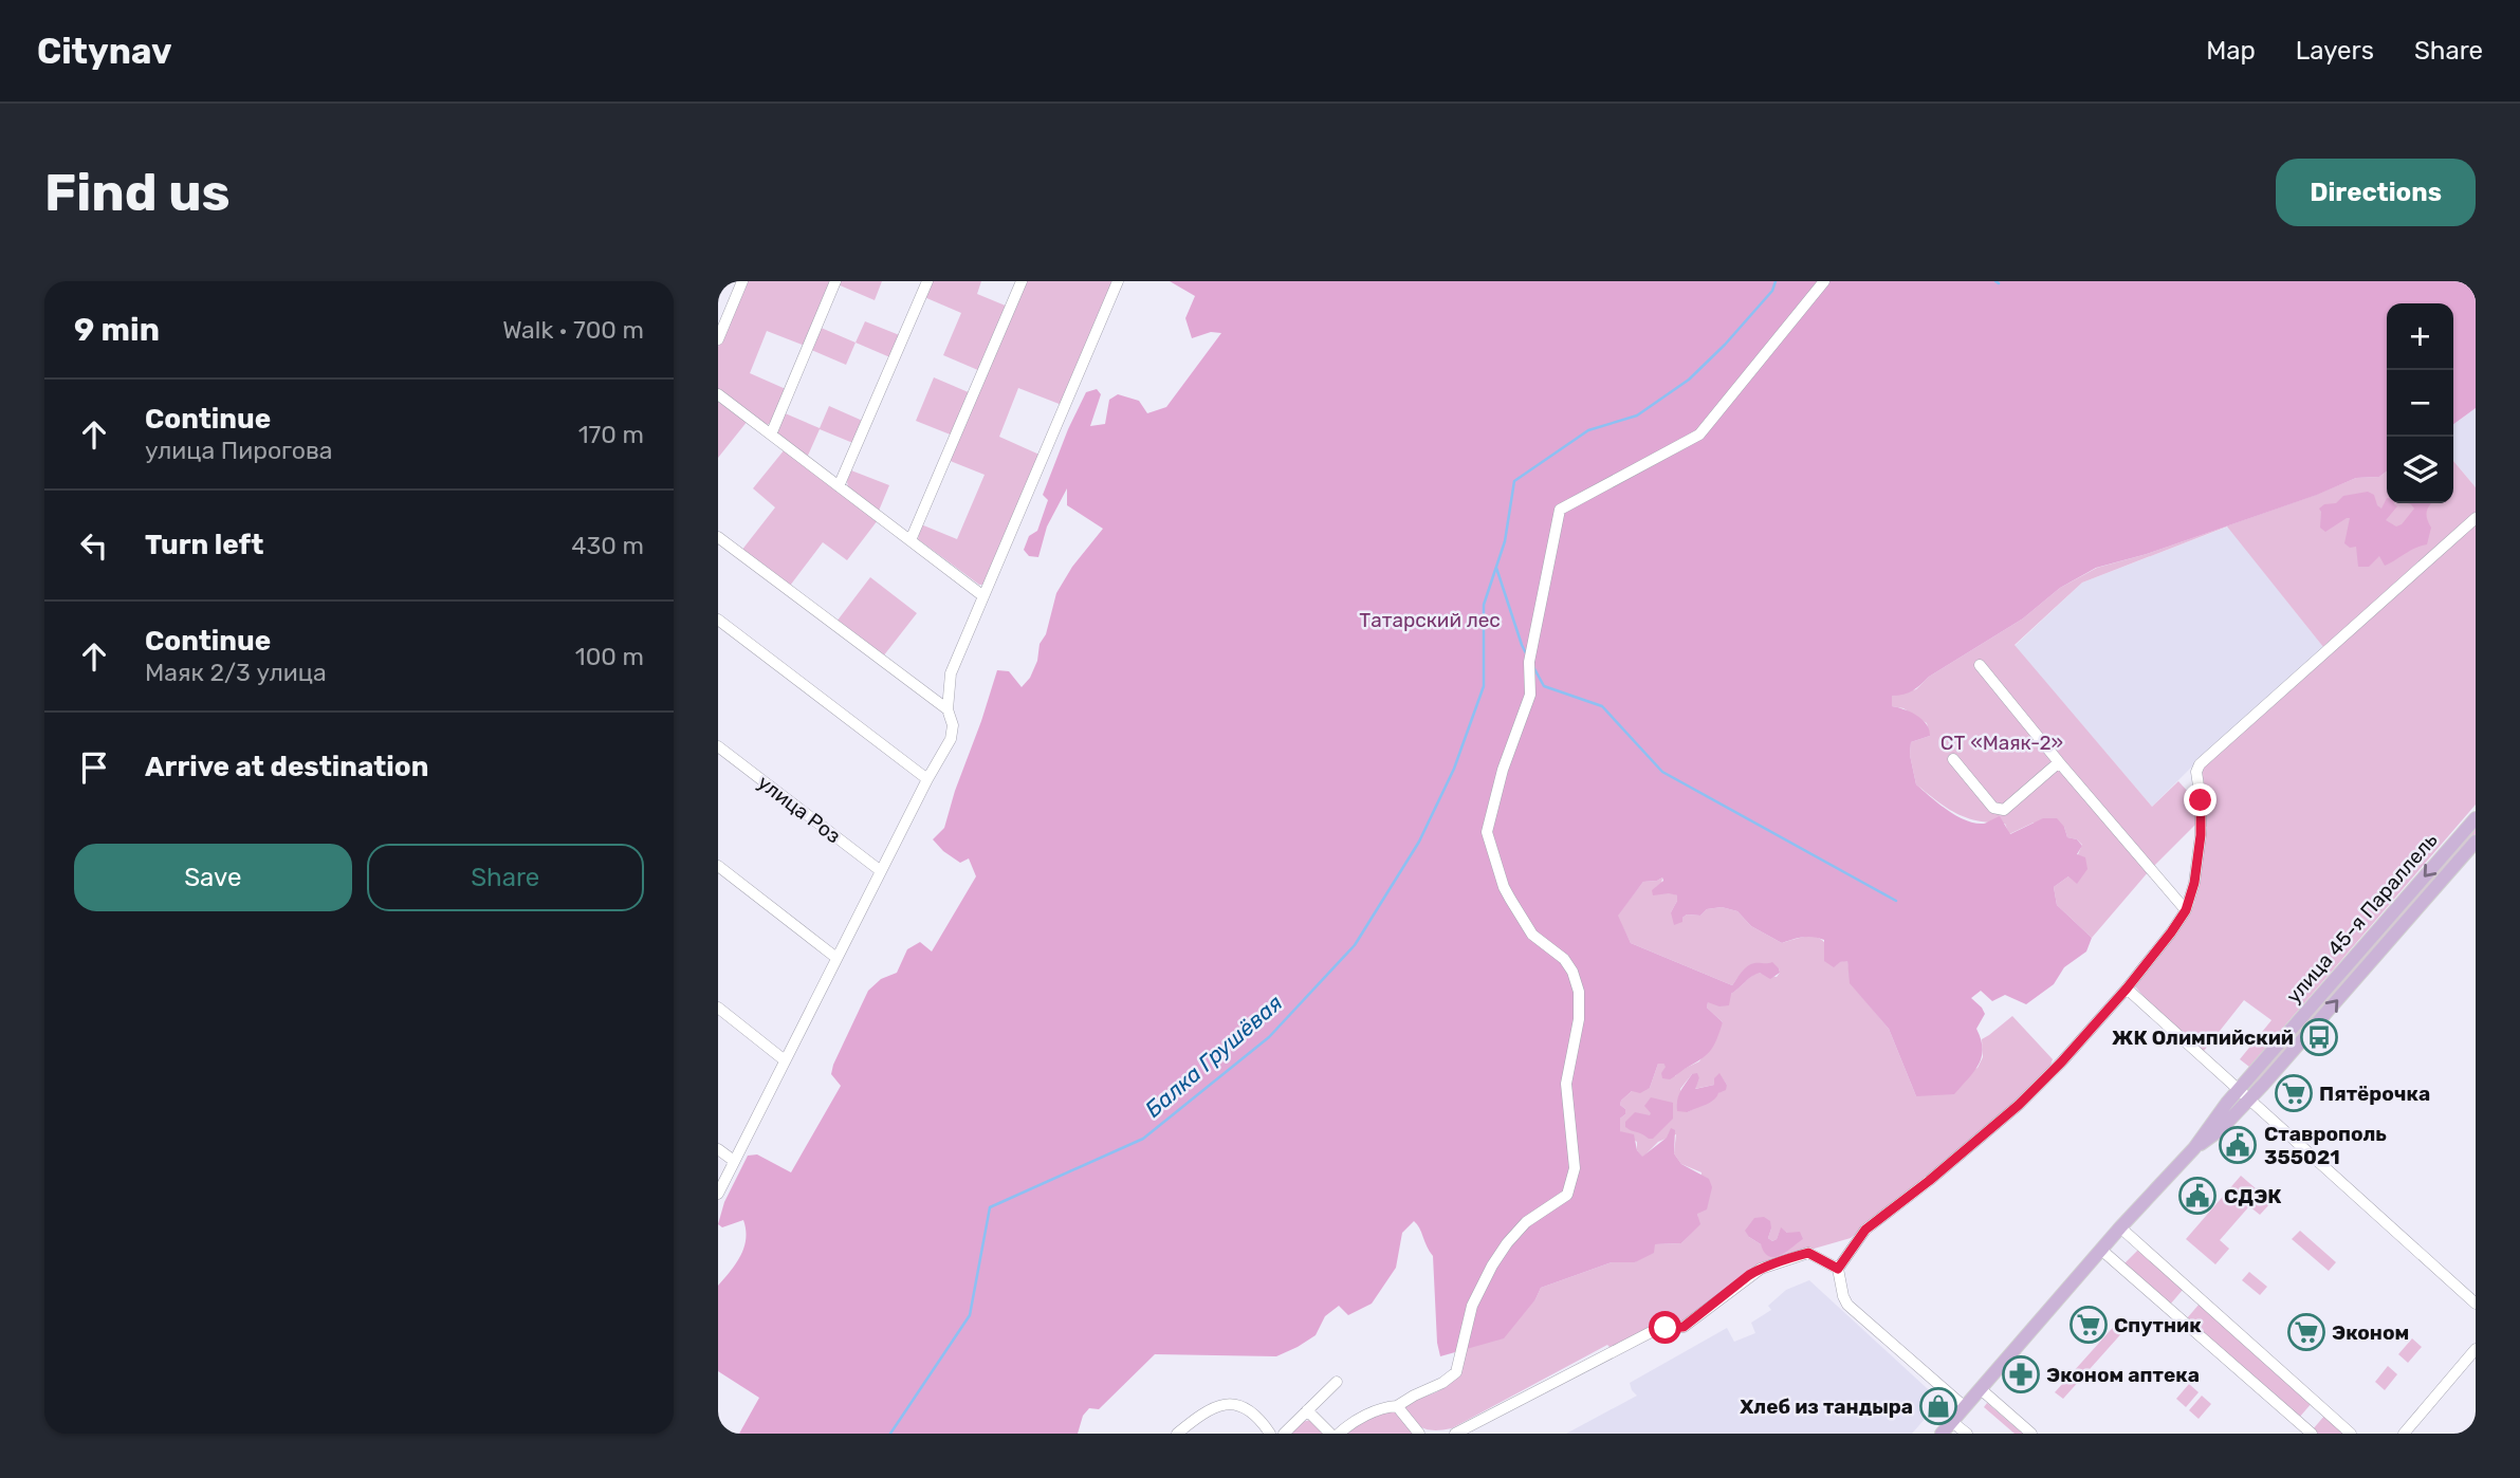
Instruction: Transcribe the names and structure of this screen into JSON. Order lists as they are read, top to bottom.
{
  "streets": {
    "main road": ["улица 45-я Параллель"],
    "street": ["улица Роз"]
  },
  "water": ["Балка Грушёвая"],
  "parks": ["Татарский лес", "СТ «Маяк-2»"],
  "places": {
    "bus stop": ["ЖК Олимпийский"],
    "supermarket": ["Пятёрочка", "Спутник", "Эконом"],
    "public building": ["Ставрополь 355021", "СДЭК"],
    "pharmacy": ["Эконом аптека"],
    "shop": ["Хлеб из тандыра"]
  },
  "page": {
    "header": "Citynav",
    "nav": ["Map", "Layers", "Share"],
    "buttons": [
      "Directions",
      ["Save", "Share"]
    ],
    "title": "Find us",
    "heading": ["9 min", "Walk · 700 m"],
    "map_buttons": ["+", "−"],
    "list": [
      ["Continue", "улица Пирогова", "170 m"],
      ["Turn left", "430 m"],
      ["Continue", "Маяк 2/3 улица", "100 m"],
      "Arrive at destination"
    ]
  }
}
